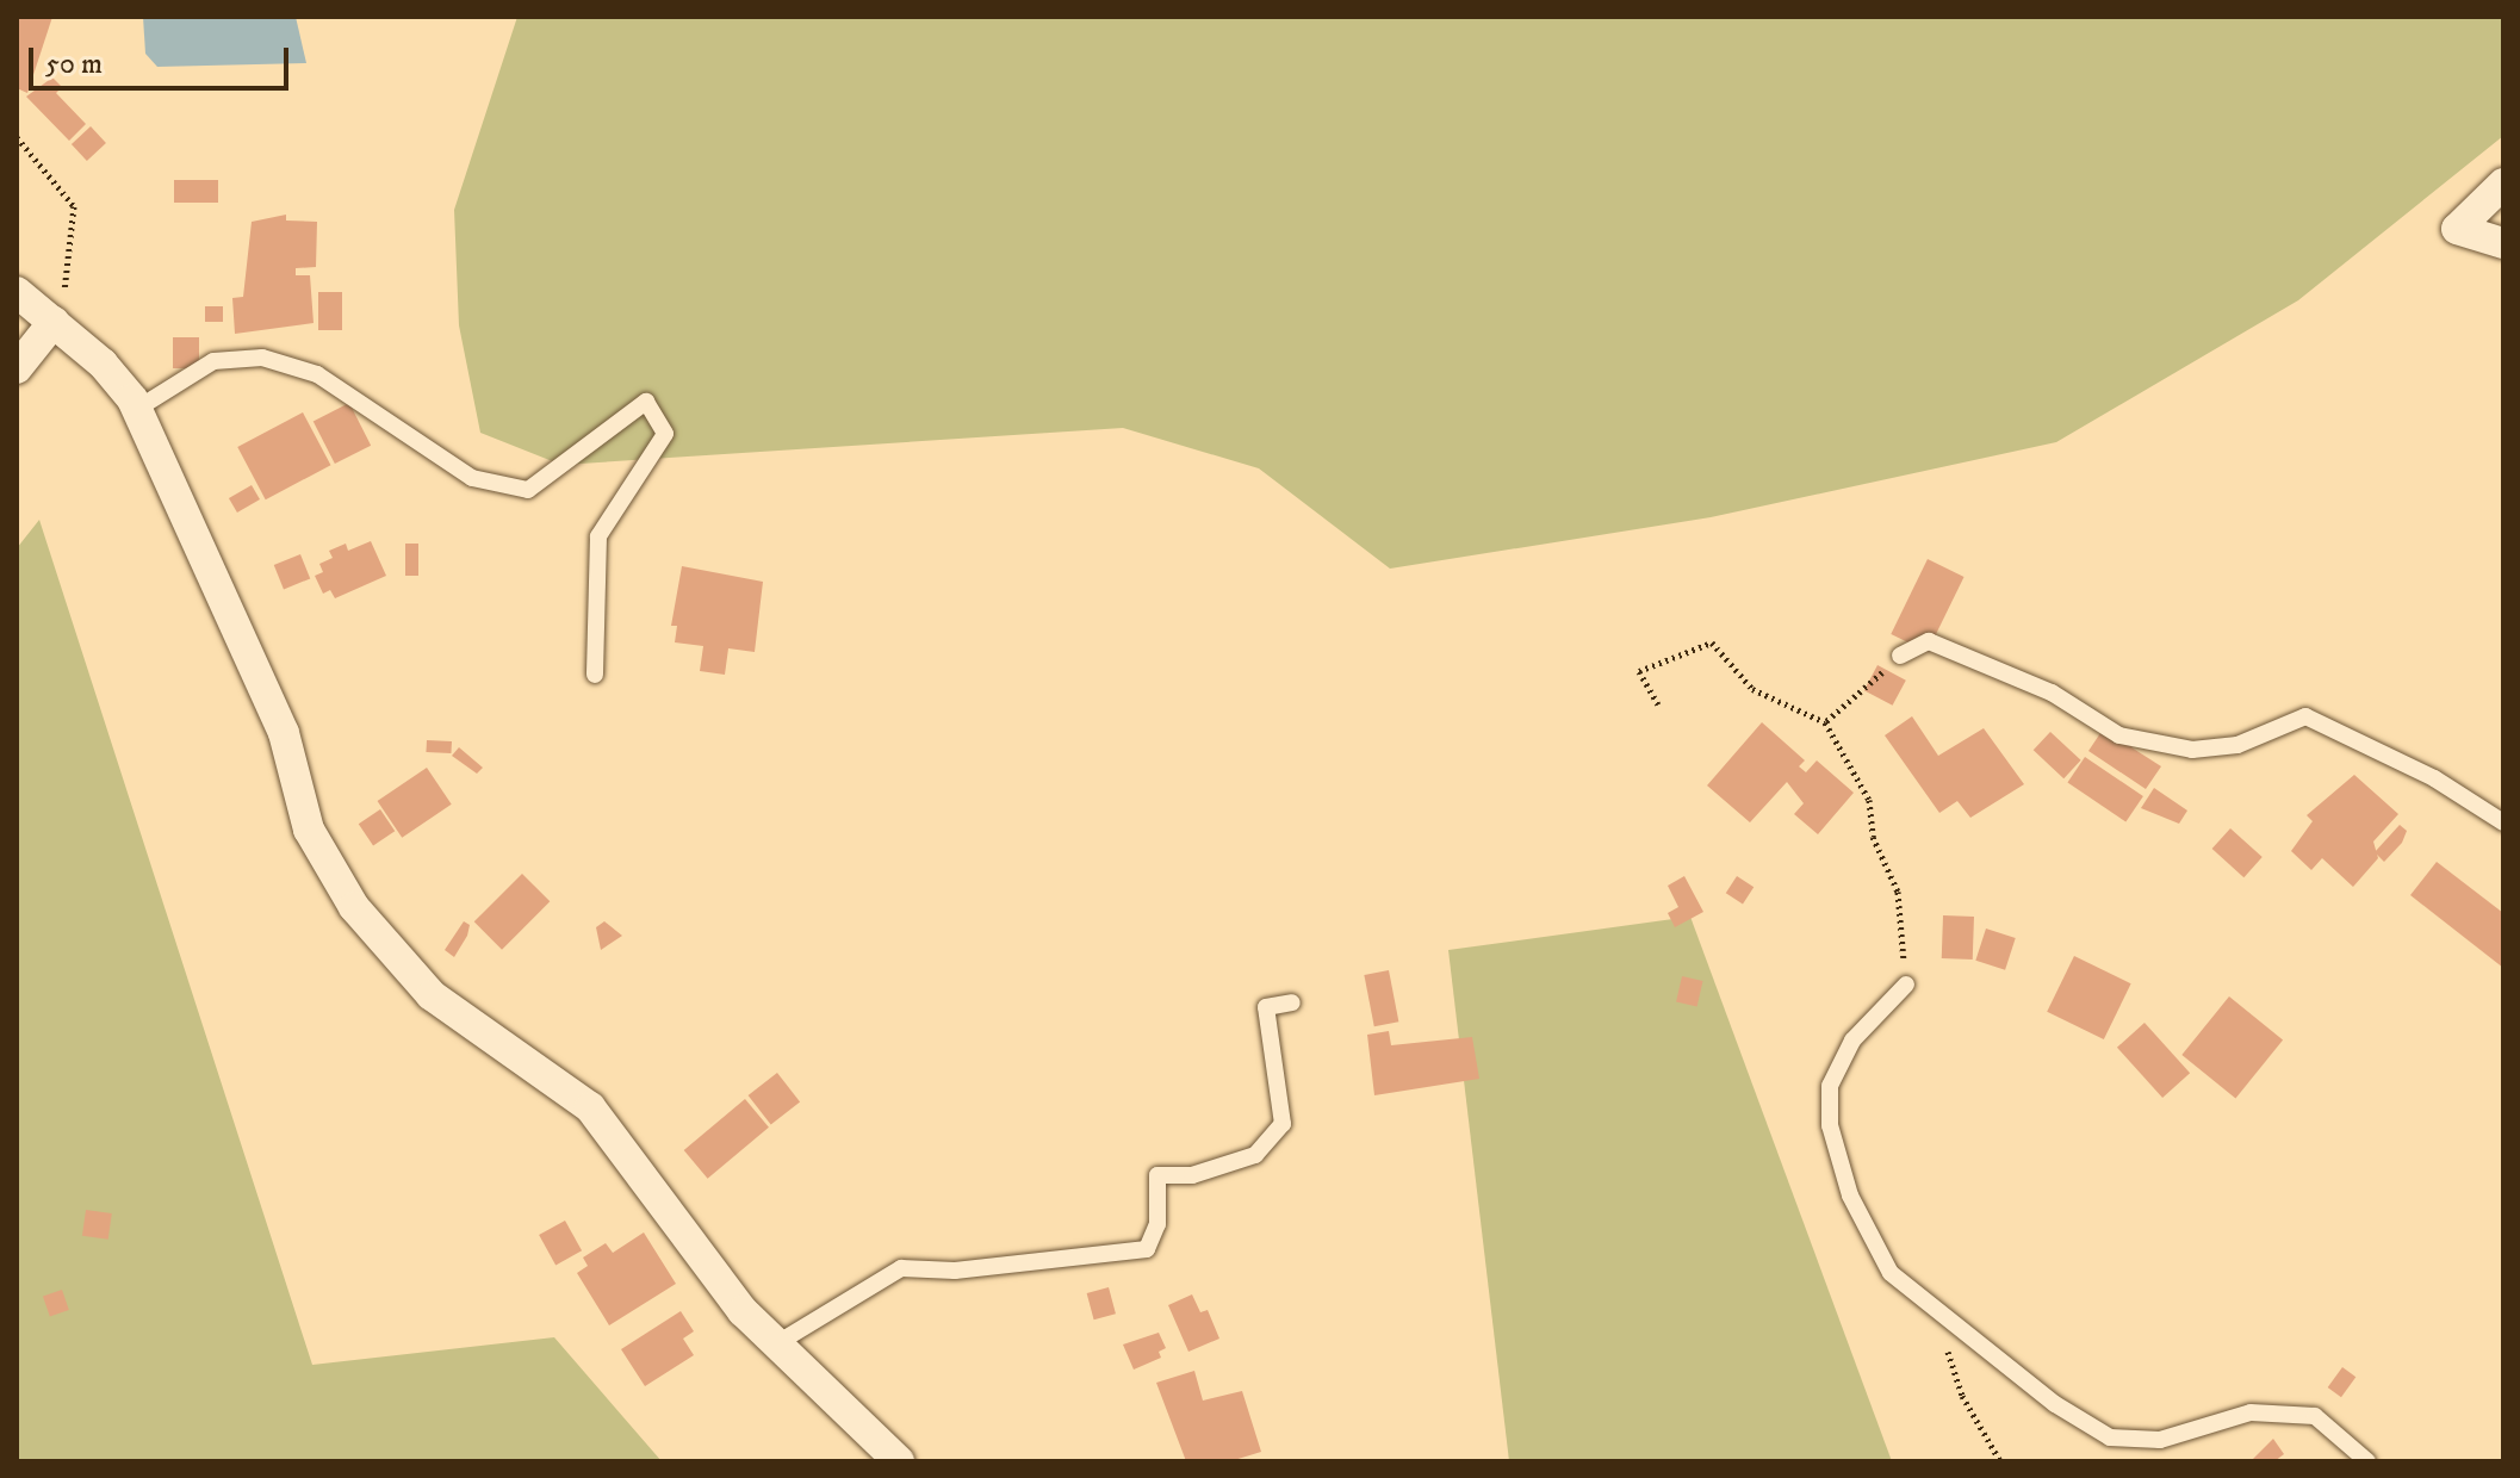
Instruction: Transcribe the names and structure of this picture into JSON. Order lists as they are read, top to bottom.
{
  "scale_bar": "50 m"
}
